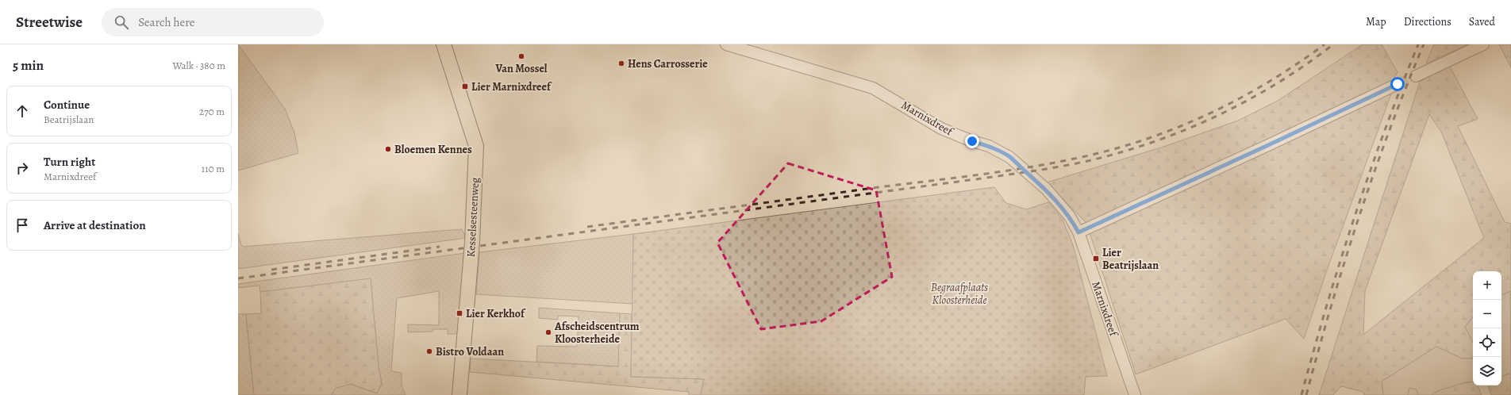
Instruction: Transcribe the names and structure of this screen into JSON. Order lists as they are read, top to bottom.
{
  "streets": {
    "main road": ["Kesselsesteenweg"],
    "street": ["Marnixdreef"]
  },
  "parks": ["Begraafplaats Kloosterheide"],
  "places": {
    "other": [
      "Van Mossel",
      "Hens Carrosserie",
      "Bloemen Kennes",
      "Afscheidscentrum Kloosterheide",
      "Bistro Voldaan"
    ],
    "transit": ["Lier Marnixdreef", "Lier Beatrijslaan", "Lier Kerkhof"]
  },
  "page": {
    "header": "Streetwise",
    "search": "Search here",
    "nav": ["Map", "Directions", "Saved"],
    "heading": ["5 min", "Walk · 380 m"],
    "list": [
      ["Continue", "Beatrijslaan", "270 m"],
      ["Turn right", "Marnixdreef", "110 m"],
      "Arrive at destination"
    ],
    "map_buttons": ["+", "−"]
  }
}
